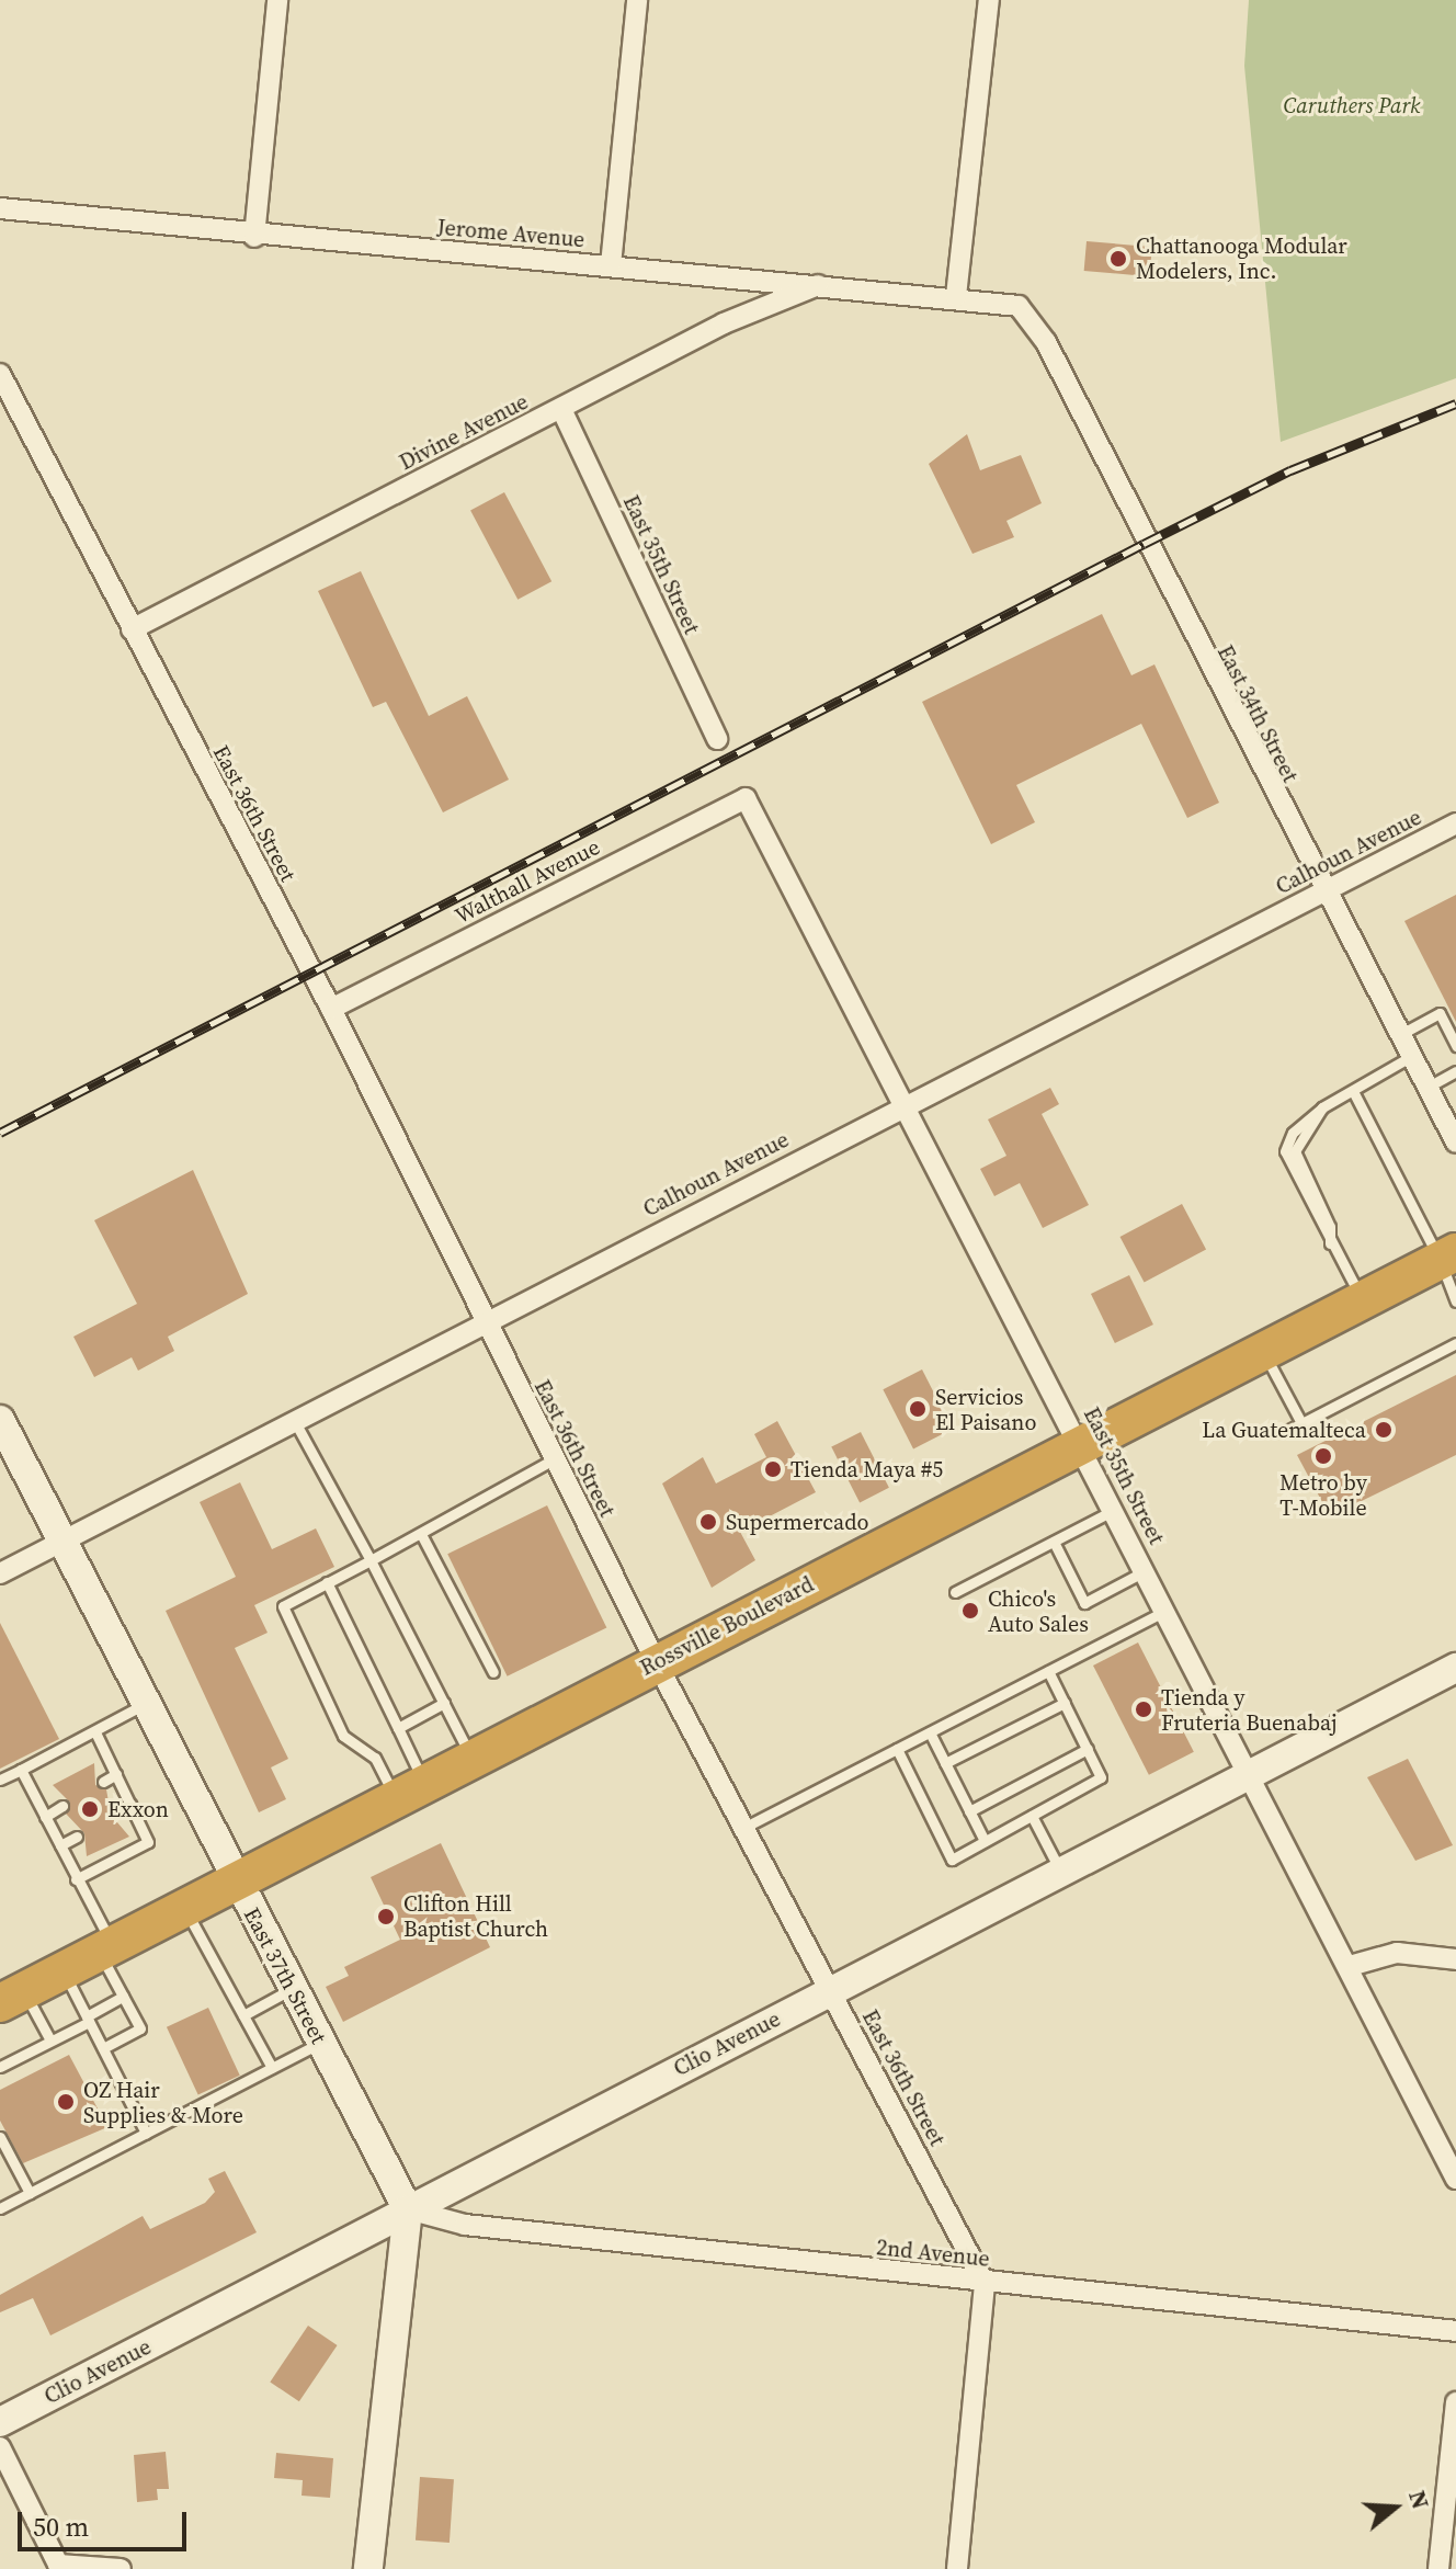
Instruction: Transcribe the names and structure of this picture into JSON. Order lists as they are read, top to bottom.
{
  "streets": {
    "highway": ["Rossville Boulevard"],
    "street": [
      "Jerome Avenue",
      "Divine Avenue",
      "East 35th Street",
      "East 34th Street",
      "East 36th Street",
      "Calhoun Avenue",
      "Walthall Avenue",
      "East 37th Street",
      "Clio Avenue",
      "2nd Avenue"
    ]
  },
  "crossings": [
    ["Jerome Avenue", "Divine Avenue"],
    ["Jerome Avenue", "East 34th Street"],
    ["Divine Avenue", "East 35th Street"],
    ["Divine Avenue", "East 36th Street"],
    ["East 35th Street", "Calhoun Avenue"],
    ["East 35th Street", "Walthall Avenue"],
    ["East 35th Street", "Rossville Boulevard"],
    ["East 35th Street", "Clio Avenue"],
    ["East 34th Street", "Calhoun Avenue"],
    ["East 36th Street", "Calhoun Avenue"],
    ["East 36th Street", "Walthall Avenue"],
    ["East 36th Street", "Rossville Boulevard"],
    ["East 36th Street", "Clio Avenue"],
    ["East 36th Street", "2nd Avenue"],
    ["Calhoun Avenue", "East 37th Street"],
    ["Rossville Boulevard", "East 37th Street"],
    ["East 37th Street", "Clio Avenue"],
    ["East 37th Street", "2nd Avenue"],
    ["Clio Avenue", "2nd Avenue"]
  ],
  "parks": ["Caruthers Park"],
  "places": [
    "Chattanooga Modular Modelers, Inc.",
    "Servicios El Paisano",
    "La Guatemalteca",
    "Metro by T-Mobile",
    "Tienda Maya #5",
    "Supermercado",
    "Chico's Auto Sales",
    "Tienda y Fruteria Buenabaj",
    "Exxon",
    "Clifton Hill Baptist Church",
    "OZ Hair Supplies & More"
  ],
  "scale_bar": "50 m",
  "north": "right"
}
